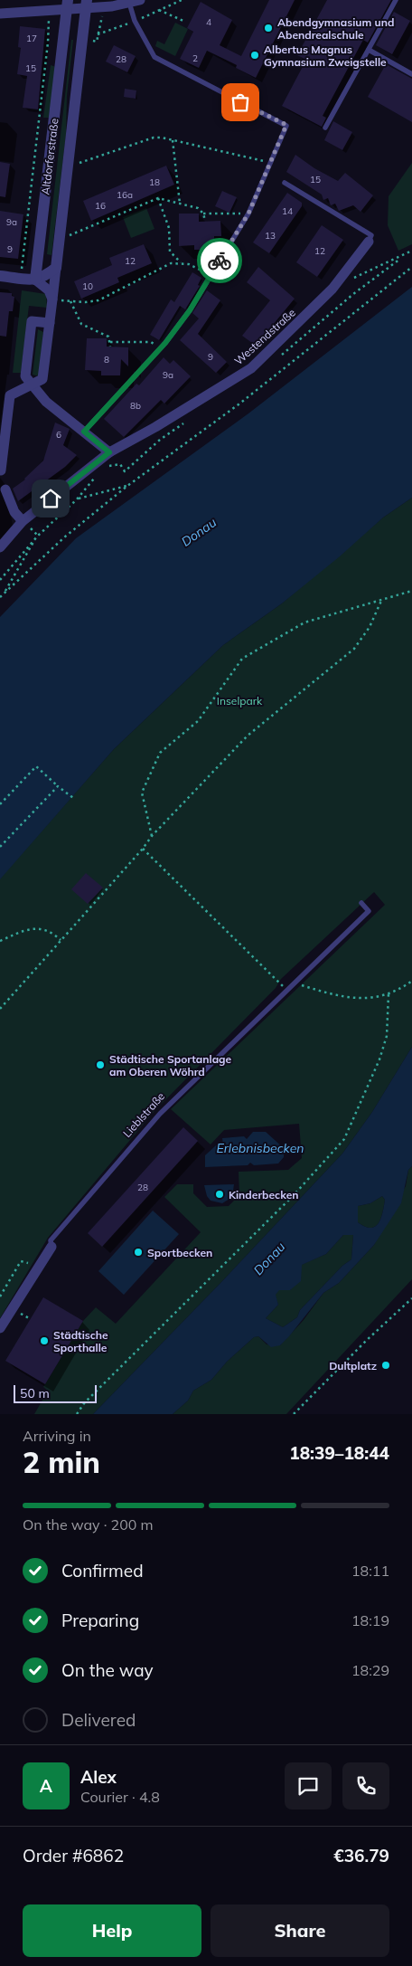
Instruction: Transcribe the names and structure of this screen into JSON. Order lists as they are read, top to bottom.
{
  "streets": {
    "street": ["Altdorferstraße", "Westendstraße", "Lieblstraße"]
  },
  "water": ["Donau", "Erlebnisbecken"],
  "parks": ["Inselpark"],
  "places": [
    "Abendgymnasium und Abendrealschule",
    "Albertus Magnus Gymnasium Zweigstelle",
    "Städtische Sportanlage am Oberen Wöhrd",
    "Kinderbecken",
    "Sportbecken",
    "Städtische Sporthalle",
    "Dultplatz"
  ],
  "house_numbers": [
    "4",
    "17",
    "2",
    "28",
    "15",
    "15",
    "18",
    "16a",
    "16",
    "14",
    "9a",
    "13",
    "9",
    "12",
    "12",
    "10",
    "9",
    "8",
    "9a",
    "8b",
    "6",
    "28"
  ],
  "scale_bar": "50 m",
  "page": {
    "scale": "50 m",
    "heading": ["2 min", "Arriving in", "18:39–18:44"],
    "panel": [
      "Alex",
      "Courier · 4.8",
      "Order #6862",
      "€36.79"
    ],
    "bar": "On the way · 200 m",
    "list": [
      ["Confirmed", "18:11"],
      ["Preparing", "18:19"],
      ["On the way", "18:29"],
      "Delivered"
    ],
    "round": "A",
    "buttons": ["Help", "Share"]
  }
}
